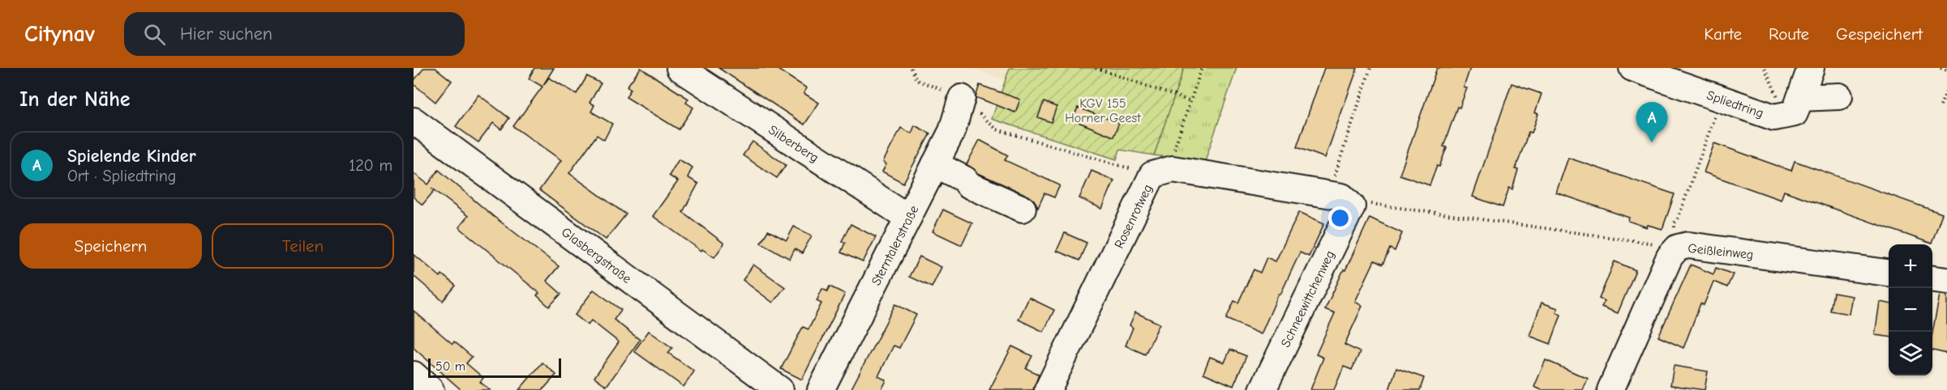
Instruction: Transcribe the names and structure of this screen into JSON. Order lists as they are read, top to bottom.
{
  "streets": {
    "street": [
      "Spliedtring",
      "Silberberg",
      "Rosenrotweg",
      "Sterntalerstraße",
      "Geißleinweg",
      "Glasbergstraße",
      "Schneewittchenweg"
    ]
  },
  "crossings": [
    ["Silberberg", "Sterntalerstraße"],
    ["Rosenrotweg", "Schneewittchenweg"]
  ],
  "parks": ["KGV 155 Horner Geest"],
  "scale_bar": "50 m",
  "page": {
    "header": "Citynav",
    "search": "Hier suchen",
    "nav": ["Karte", "Route", "Gespeichert"],
    "heading": "In der Nähe",
    "pins": "A",
    "list": [
      {
        "mark": "A",
        "name": "Spielende Kinder",
        "note": "Ort · Spliedtring",
        "value": "120 m"
      }
    ],
    "buttons": ["Speichern", "Teilen"],
    "map_buttons": ["+", "−"],
    "scale": "50 m"
  }
}
